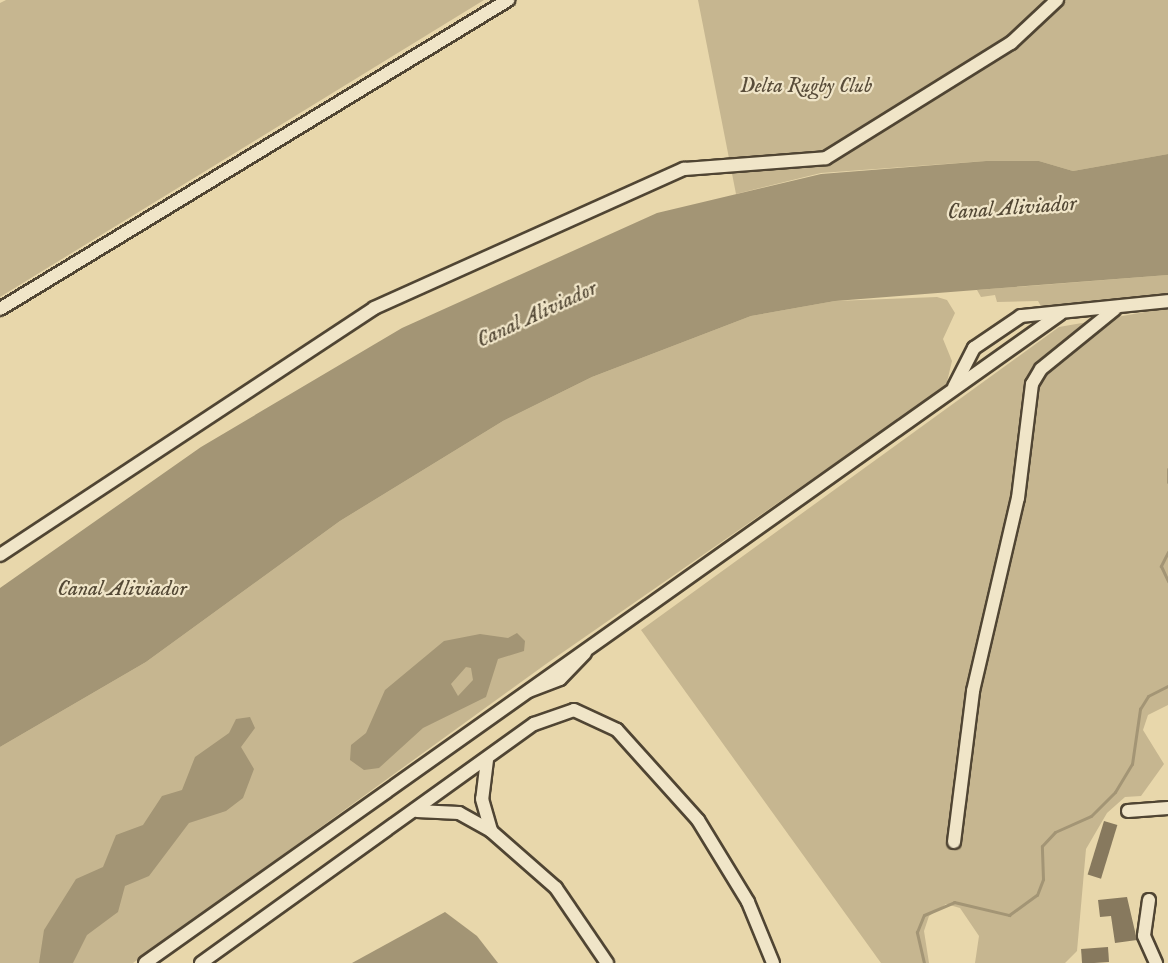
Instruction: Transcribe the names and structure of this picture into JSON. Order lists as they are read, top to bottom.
{
  "water": ["Canal Aliviador"],
  "parks": ["Delta Rugby Club"]
}
